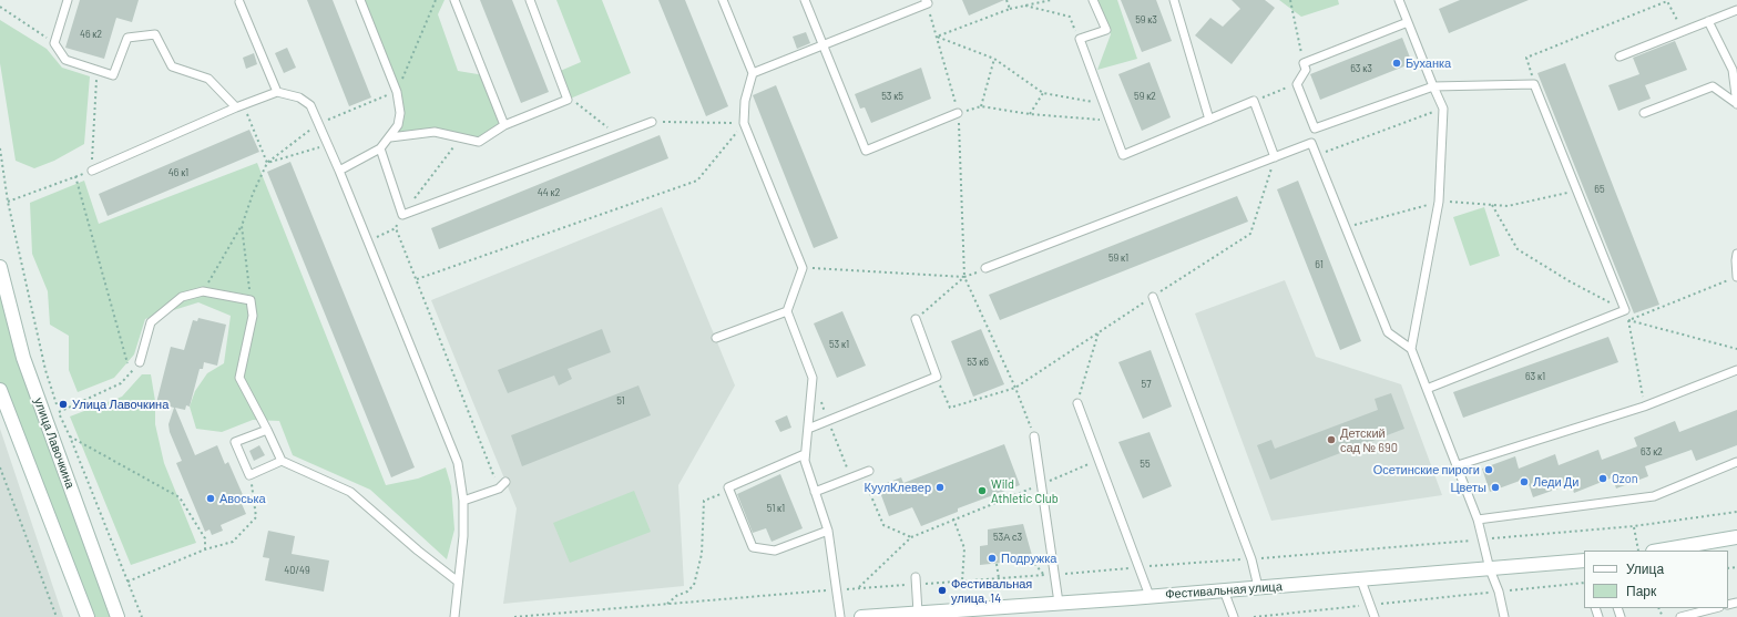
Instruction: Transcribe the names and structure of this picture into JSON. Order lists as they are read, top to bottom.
{
  "streets": {
    "street": ["улица Лавочкина", "Фестивальная улица"]
  },
  "places": [
    "Буханка",
    "Улица Лавочкина",
    "Детский сад № 690",
    "Осетинские пироги",
    "Ozon",
    "Леди Ди",
    "КуулКлевер",
    "Цветы",
    "Wild Athletic Club",
    "Авоська",
    "Подружка",
    "Фестивальная улица, 14"
  ],
  "house_numbers": [
    "59 к3",
    "46 к2",
    "63 к3",
    "53 к5",
    "59 к2",
    "46 к1",
    "65",
    "44 к2",
    "59 к1",
    "61",
    "53 к1",
    "53 к6",
    "63 к1",
    "57",
    "51",
    "63 к2",
    "55",
    "51 к1",
    "53А с3",
    "40/49"
  ],
  "legend": ["Улица", "Парк"]
}
